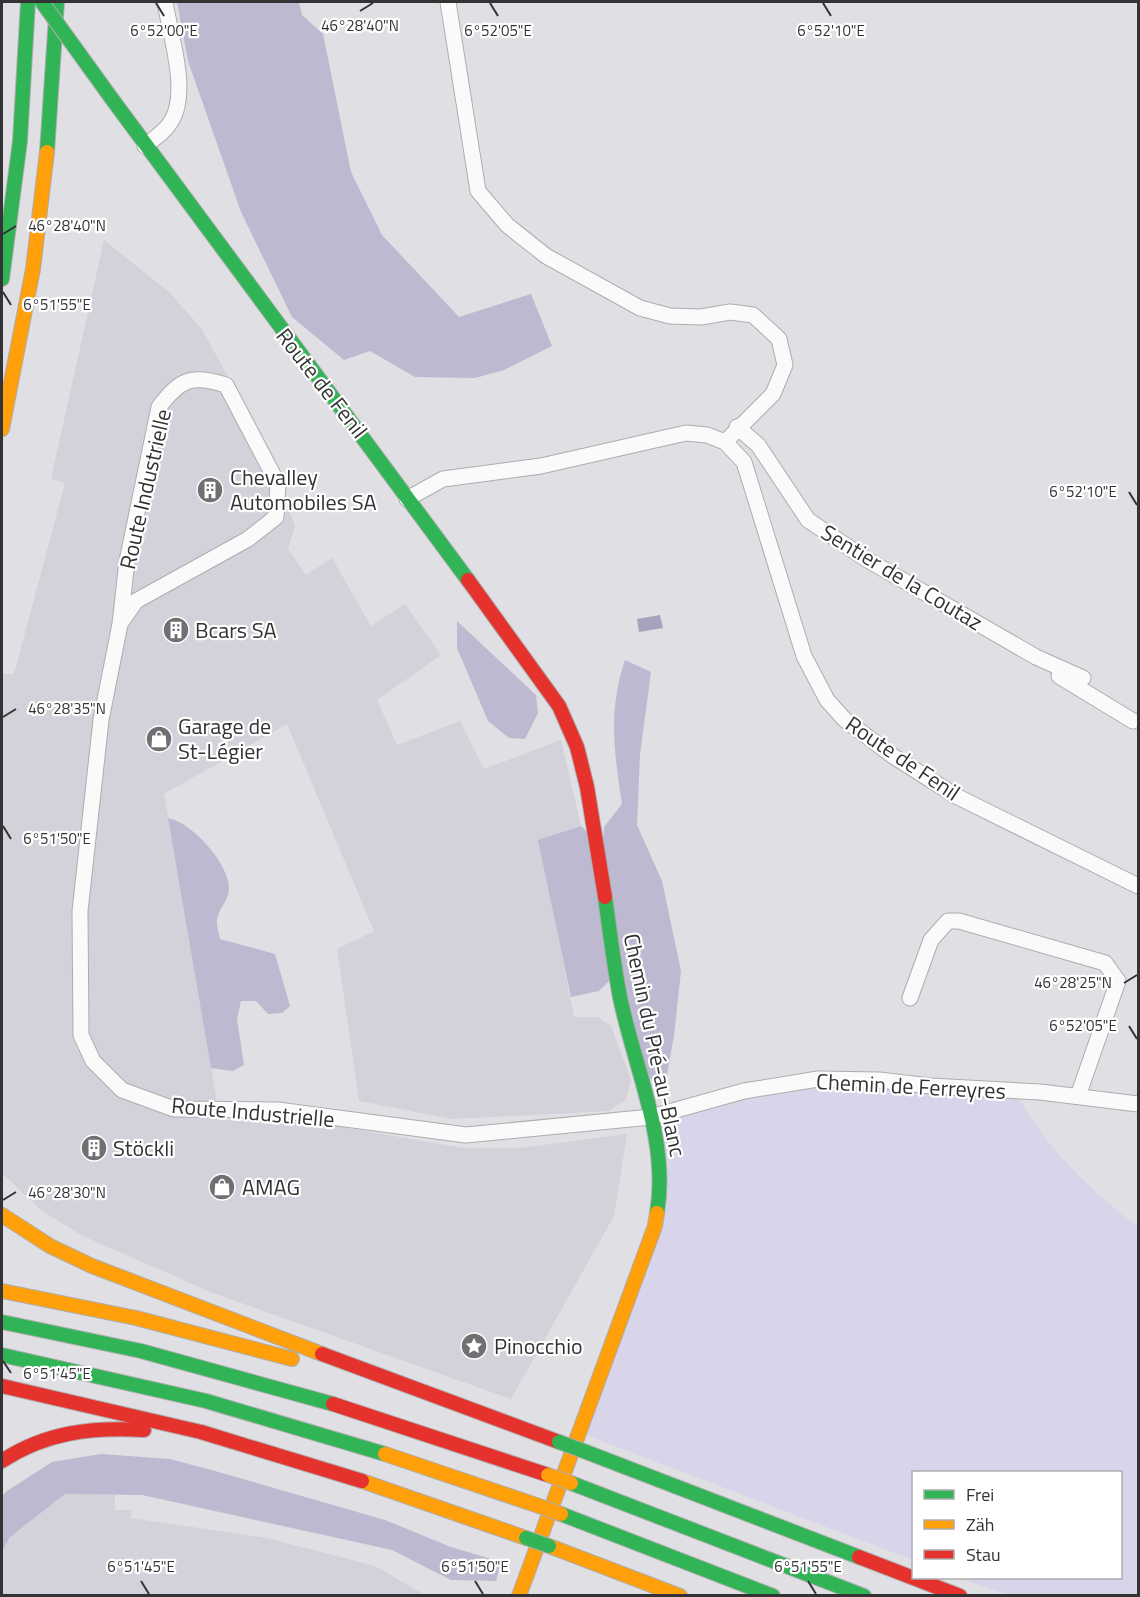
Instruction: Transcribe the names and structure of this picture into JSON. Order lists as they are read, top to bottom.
{
  "streets": {
    "main road": ["Route de Fenil", "Chemin du Pré-au-Blanc"],
    "street": ["Route Industrielle", "Sentier de la Coutaz", "Chemin de Ferreyres"]
  },
  "crossings": [
    ["Route de Fenil", "Chemin du Pré-au-Blanc"],
    ["Route Industrielle", "Chemin du Pré-au-Blanc"],
    ["Route Industrielle", "Chemin de Ferreyres"],
    ["Chemin du Pré-au-Blanc", "Chemin de Ferreyres"]
  ],
  "places": {
    "building": ["Chevalley Automobiles SA", "Bcars SA", "Stöckli"],
    "shop": ["Garage de St-Légier", "AMAG"],
    "place": ["Pinocchio"]
  },
  "legend": ["Frei", "Zäh", "Stau"],
  "coordinates": [
    "46°28'40\"N",
    "6°52'00\"E",
    "6°52'05\"E",
    "6°52'10\"E",
    "6°51'55\"E",
    "46°28'35\"N",
    "6°51'50\"E",
    "46°28'25\"N",
    "46°28'30\"N",
    "6°51'45\"E"
  ]
}
